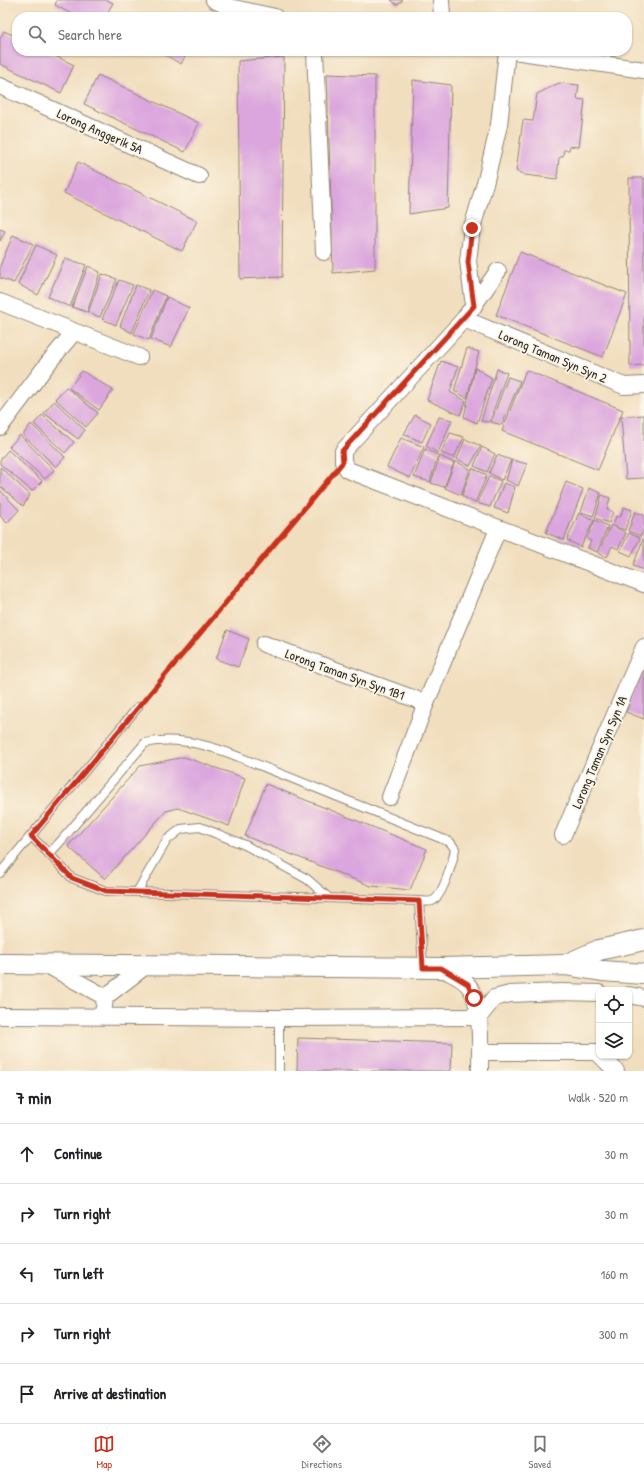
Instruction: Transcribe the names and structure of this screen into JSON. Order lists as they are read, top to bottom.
{
  "streets": {
    "street": [
      "Lorong Anggerik 5A",
      "Lorong Taman Syn Syn 2",
      "Lorong Taman Syn Syn 1B1",
      "Lorong Taman Syn Syn 1A"
    ]
  },
  "page": {
    "search": "Search here",
    "heading": ["7 min", "Walk · 520 m"],
    "list": [
      ["Continue", "30 m"],
      ["Turn right", "30 m"],
      ["Turn left", "160 m"],
      ["Turn right", "300 m"],
      "Arrive at destination"
    ],
    "nav": ["Map", "Directions", "Saved"]
  }
}
